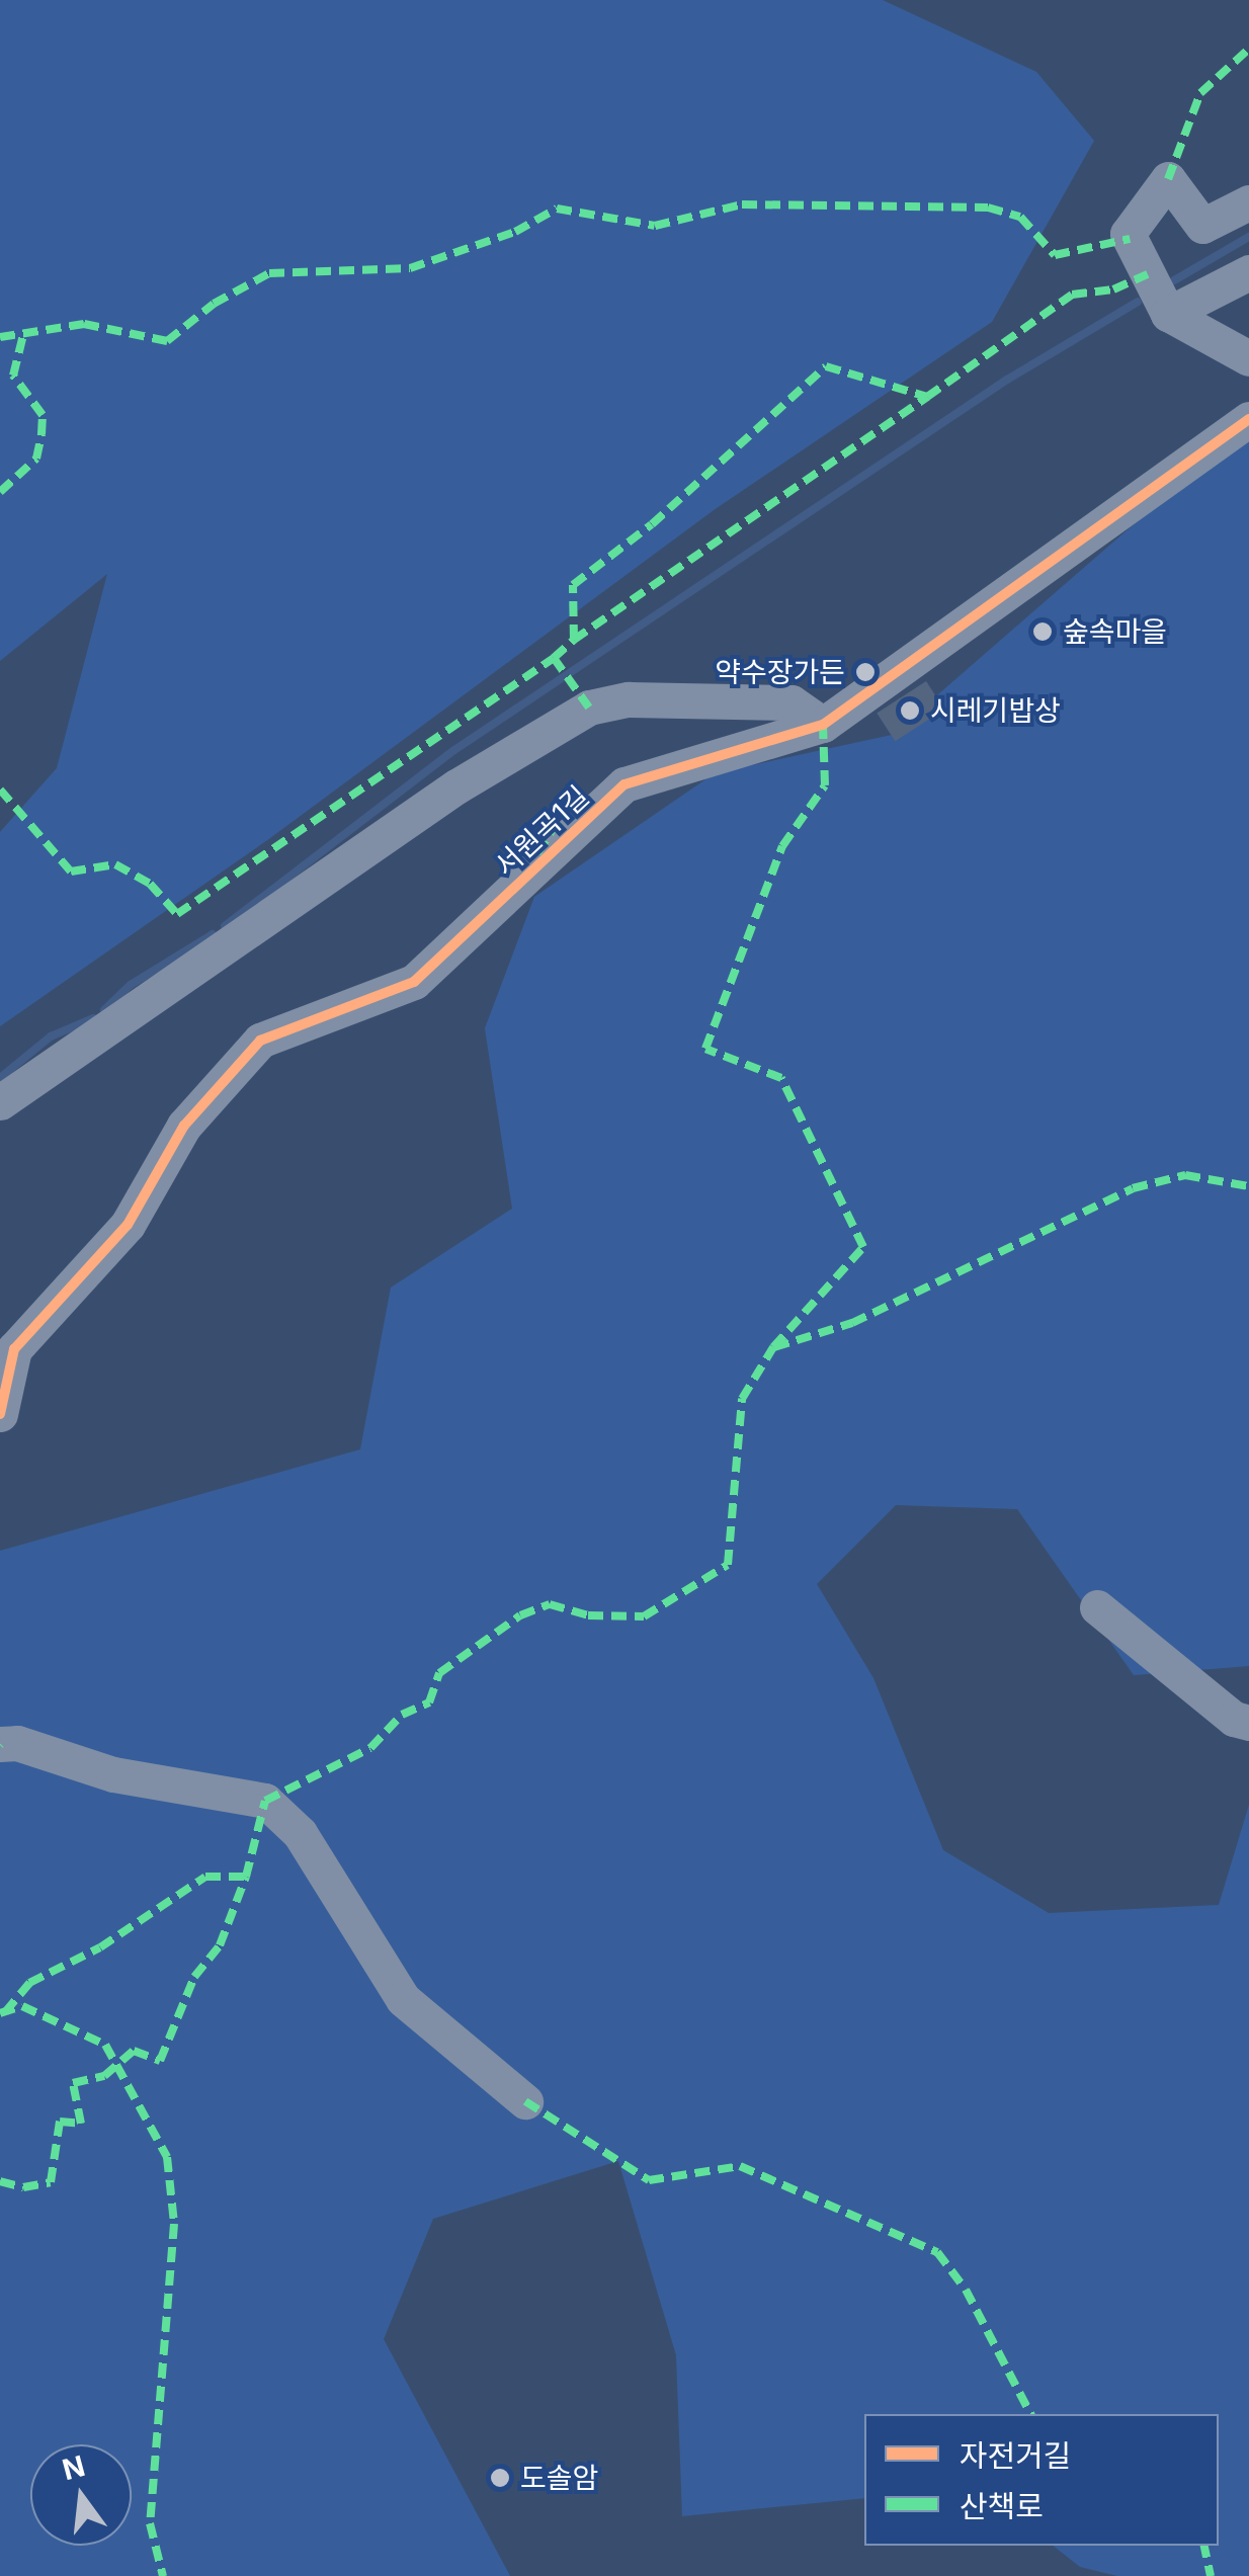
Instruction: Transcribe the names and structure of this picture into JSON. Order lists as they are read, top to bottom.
{
  "streets": {
    "street": ["서원곡1길"]
  },
  "places": [
    "숲속마을",
    "약수장가든",
    "시레기밥상",
    "도솔암"
  ],
  "legend": ["자전거길", "산책로"],
  "north": "top"
}
